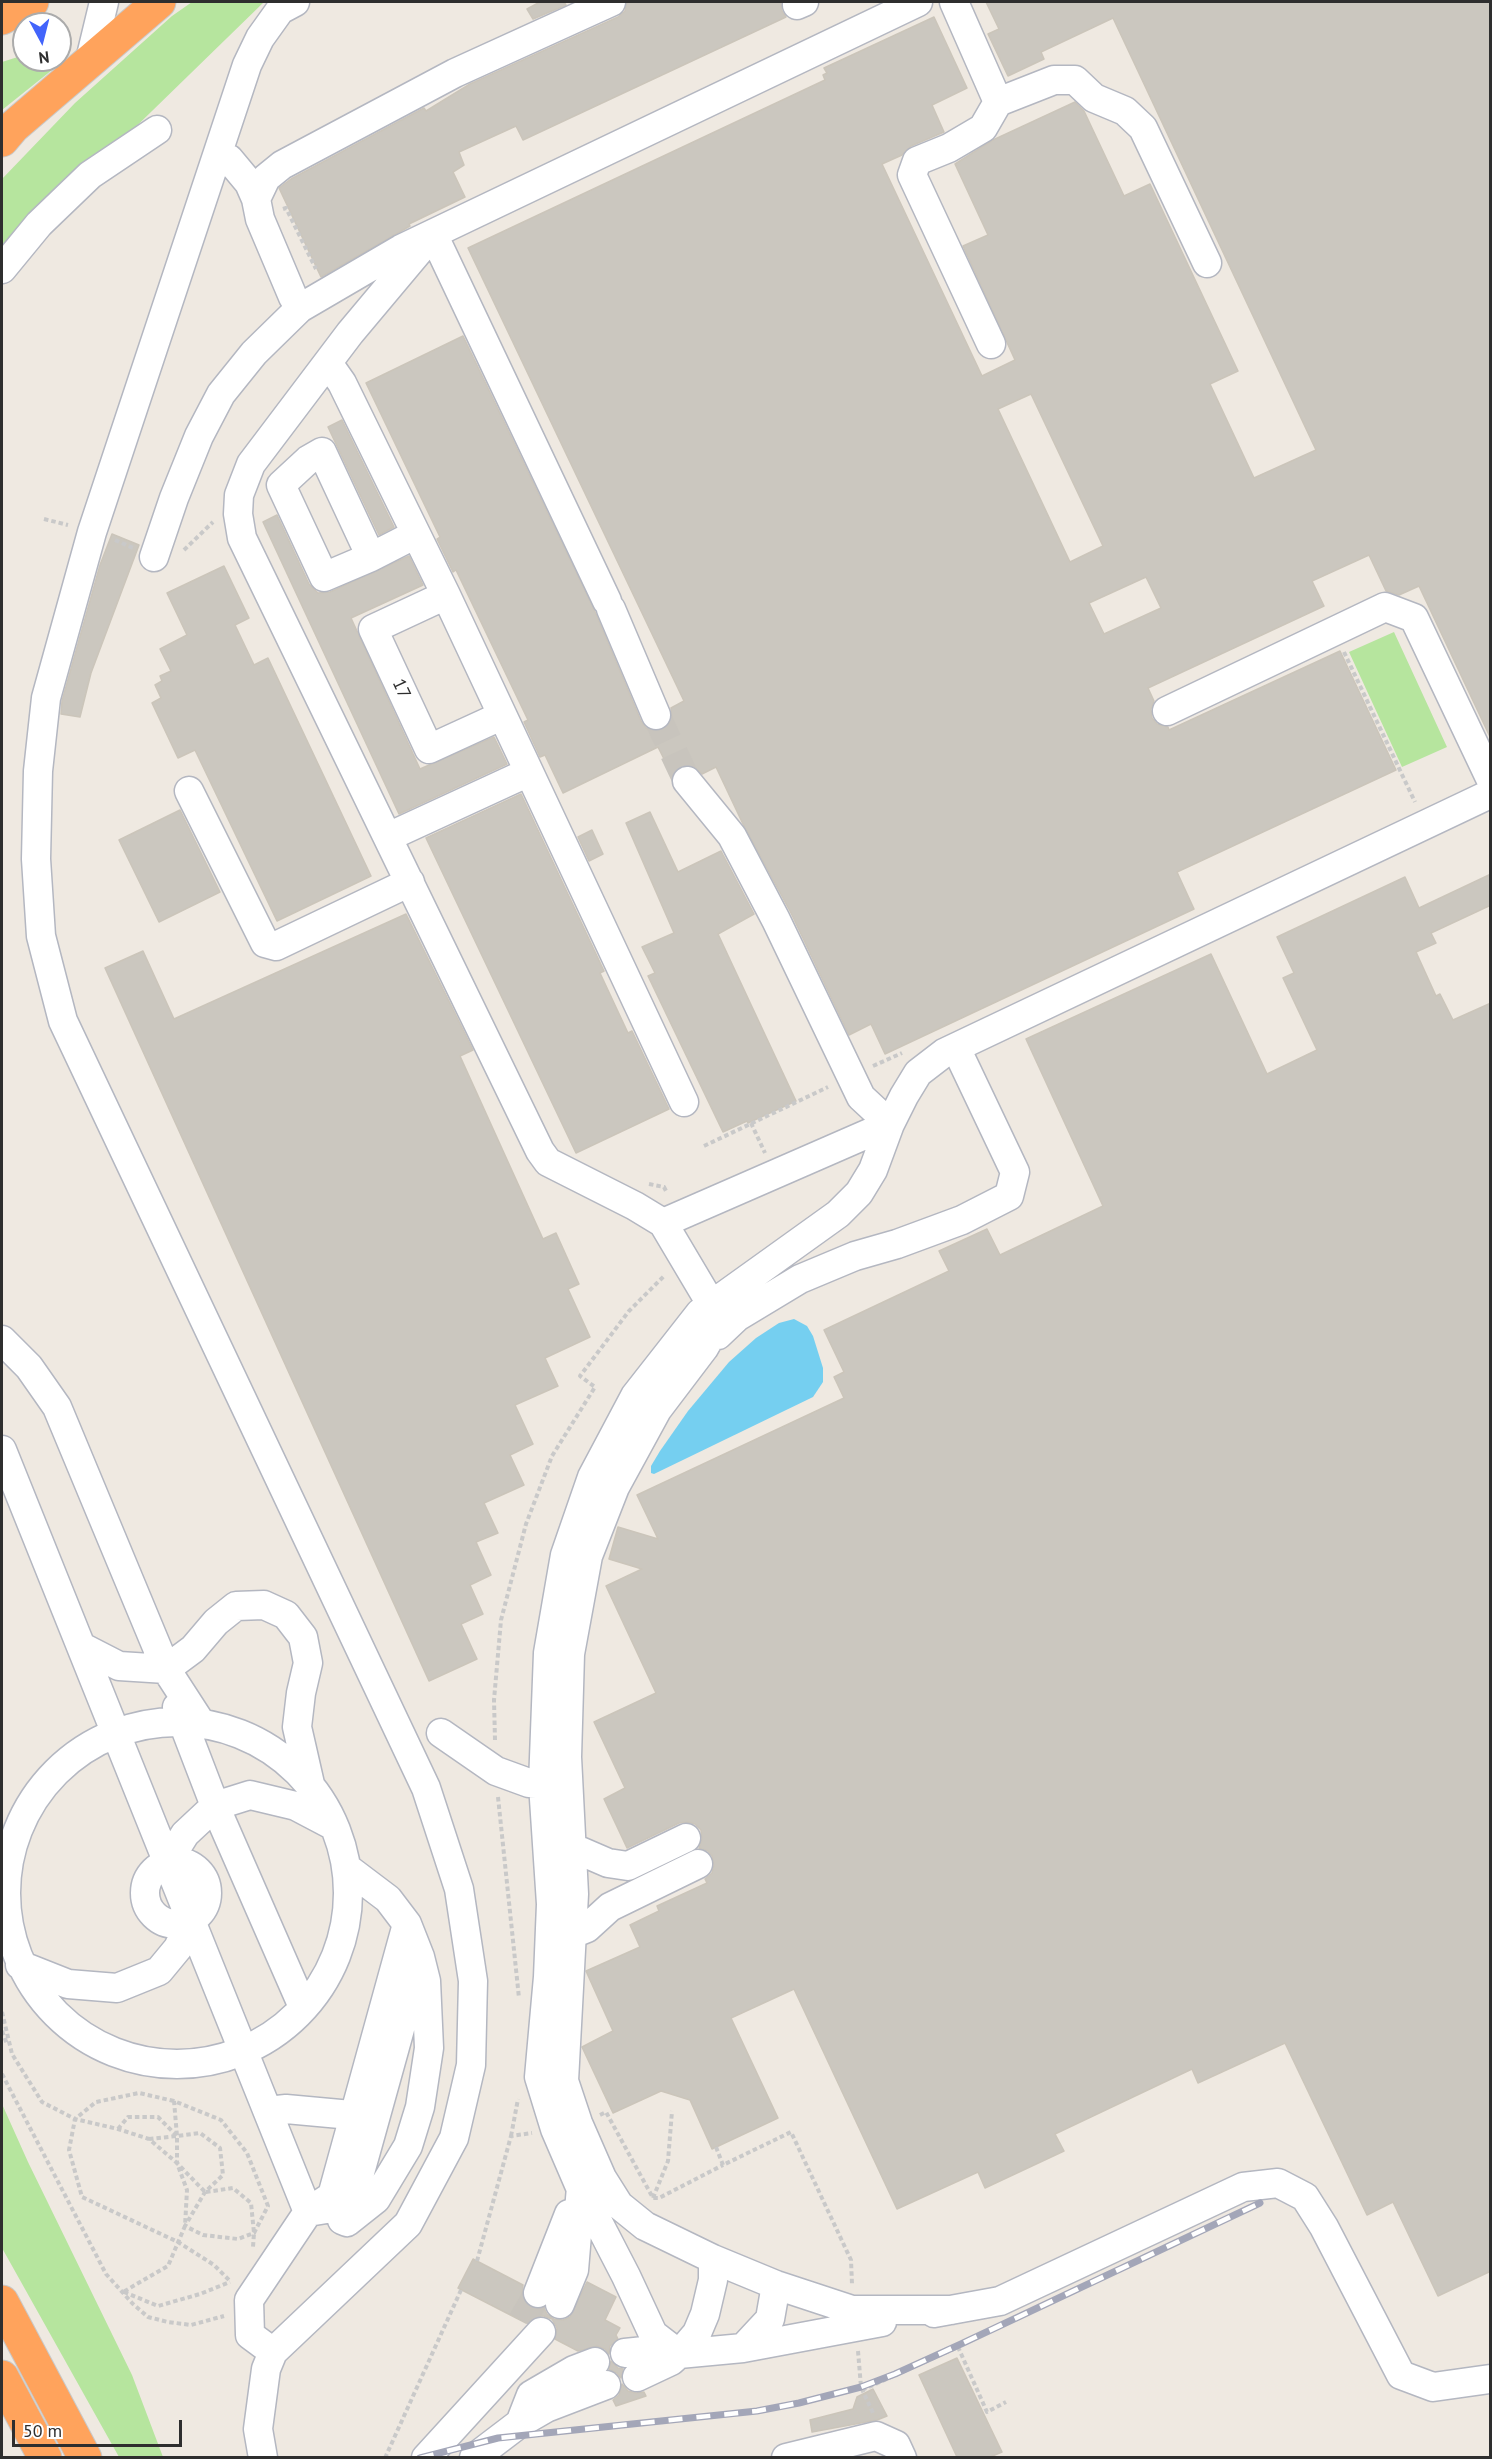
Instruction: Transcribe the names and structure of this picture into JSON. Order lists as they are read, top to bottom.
{
  "streets": {
    "street": ["17"]
  },
  "scale_bar": "50 m",
  "north": "bottom"
}
